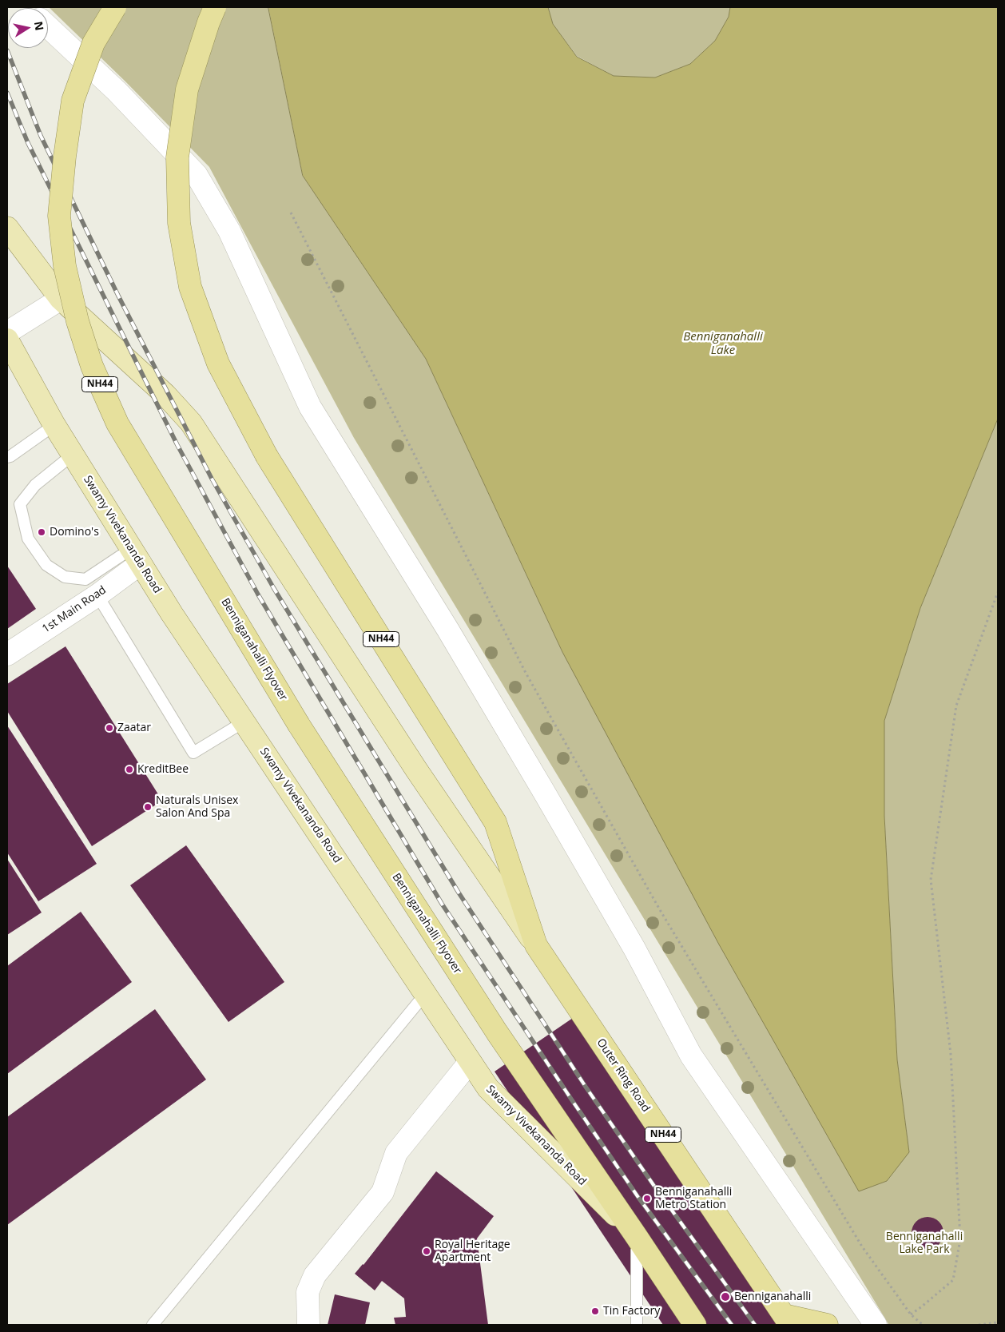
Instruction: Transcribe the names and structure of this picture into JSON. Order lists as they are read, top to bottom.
{
  "streets": {
    "highway": ["NH44", "Benniganahalli Flyover", "Outer Ring Road"],
    "main road": ["Swamy Vivekananda Road"],
    "street": ["1st Main Road"]
  },
  "crossings": [
    ["NH44", "Swamy Vivekananda Road"],
    ["NH44", "Benniganahalli Flyover"],
    ["NH44", "Outer Ring Road"],
    ["Swamy Vivekananda Road", "1st Main Road"],
    ["Swamy Vivekananda Road", "Benniganahalli Flyover"]
  ],
  "water": ["Benniganahalli Lake"],
  "parks": ["Benniganahalli Lake Park"],
  "places": [
    "Domino's",
    "Zaatar",
    "KreditBee",
    "Naturals Unisex Salon And Spa",
    "Benniganahalli Metro Station",
    "Royal Heritage Apartment",
    "Benniganahalli",
    "Tin Factory"
  ],
  "north": "right"
}
